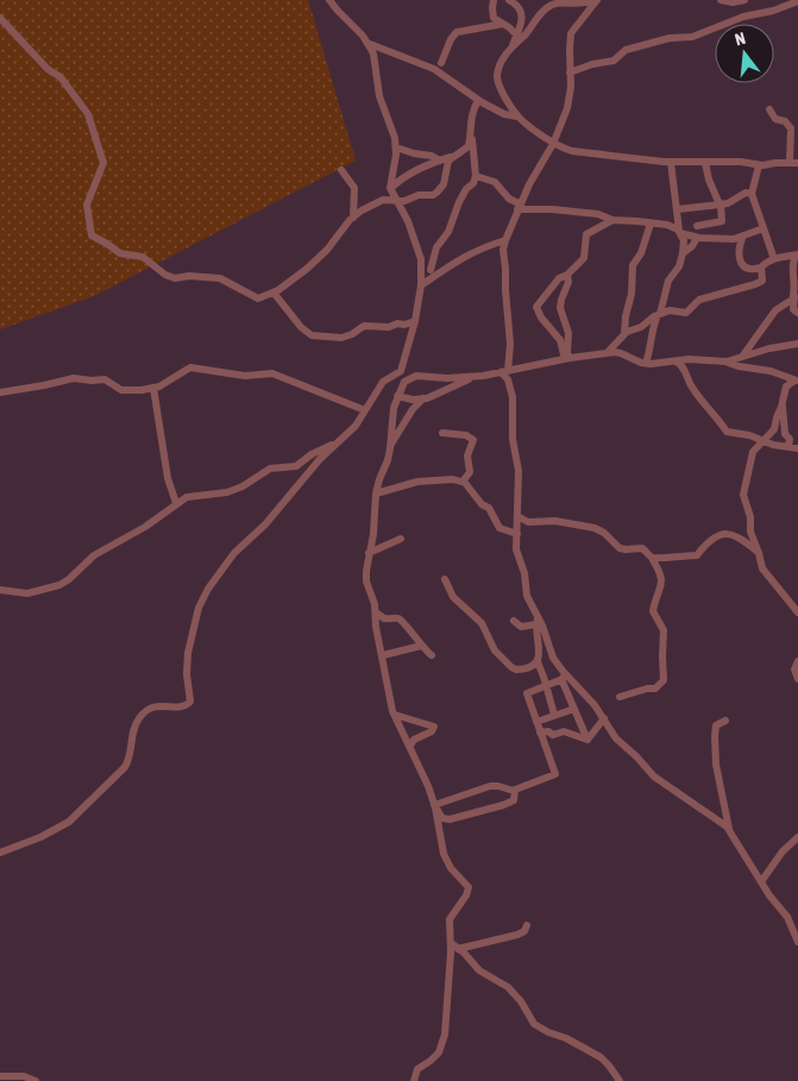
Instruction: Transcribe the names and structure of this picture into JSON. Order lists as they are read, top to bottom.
{
  "north": "top"
}
